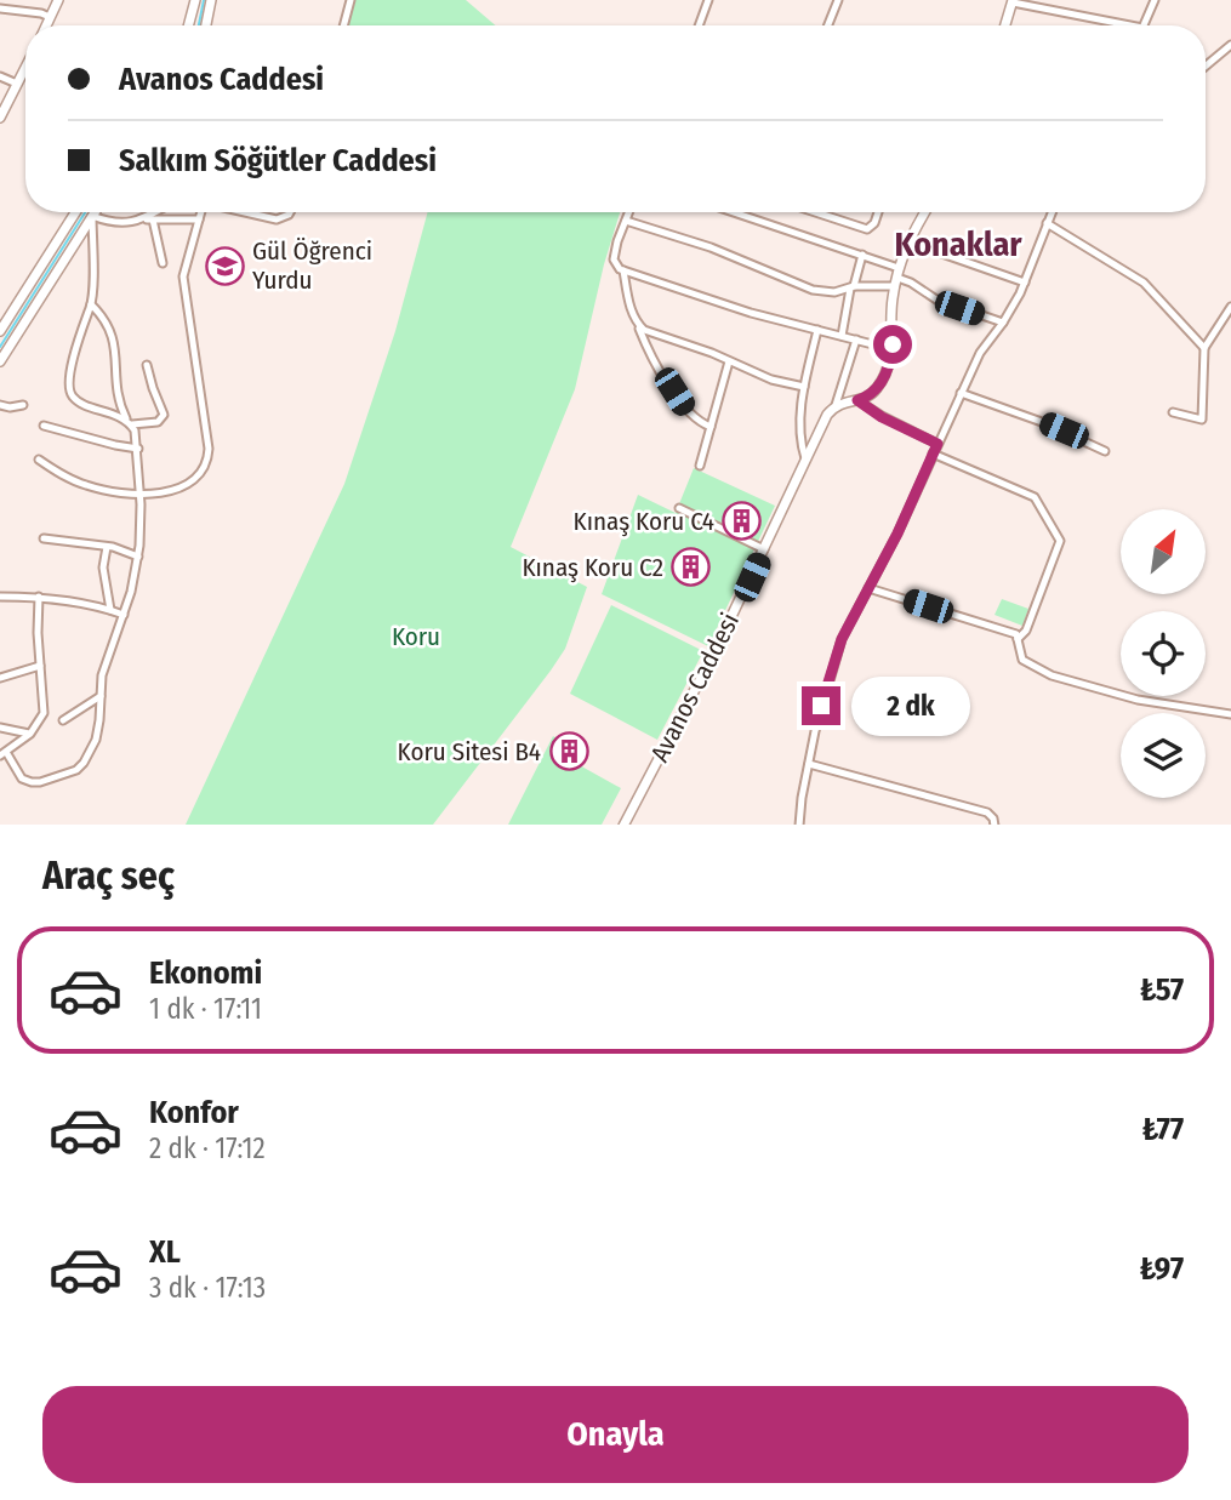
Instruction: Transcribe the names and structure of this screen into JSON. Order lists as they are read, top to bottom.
{
  "streets": {
    "street": ["Avanos Caddesi"]
  },
  "districts": ["Konaklar"],
  "parks": ["Koru"],
  "places": {
    "school or university": ["Gül Öğrenci Yurdu"],
    "building": ["Kınaş Koru C4", "Kınaş Koru C2", "Koru Sitesi B4"]
  },
  "north": "top right",
  "page": {
    "banner": ["Avanos Caddesi", "Salkım Söğütler Caddesi"],
    "bubble": "2 dk",
    "heading": "Araç seç",
    "list": [
      {
        "name": "Ekonomi",
        "note": "1 dk · 17:11",
        "value": "₺57"
      },
      {
        "name": "Konfor",
        "note": "2 dk · 17:12",
        "value": "₺77"
      },
      {
        "name": "XL",
        "note": "3 dk · 17:13",
        "value": "₺97"
      }
    ],
    "buttons": "Onayla"
  }
}
